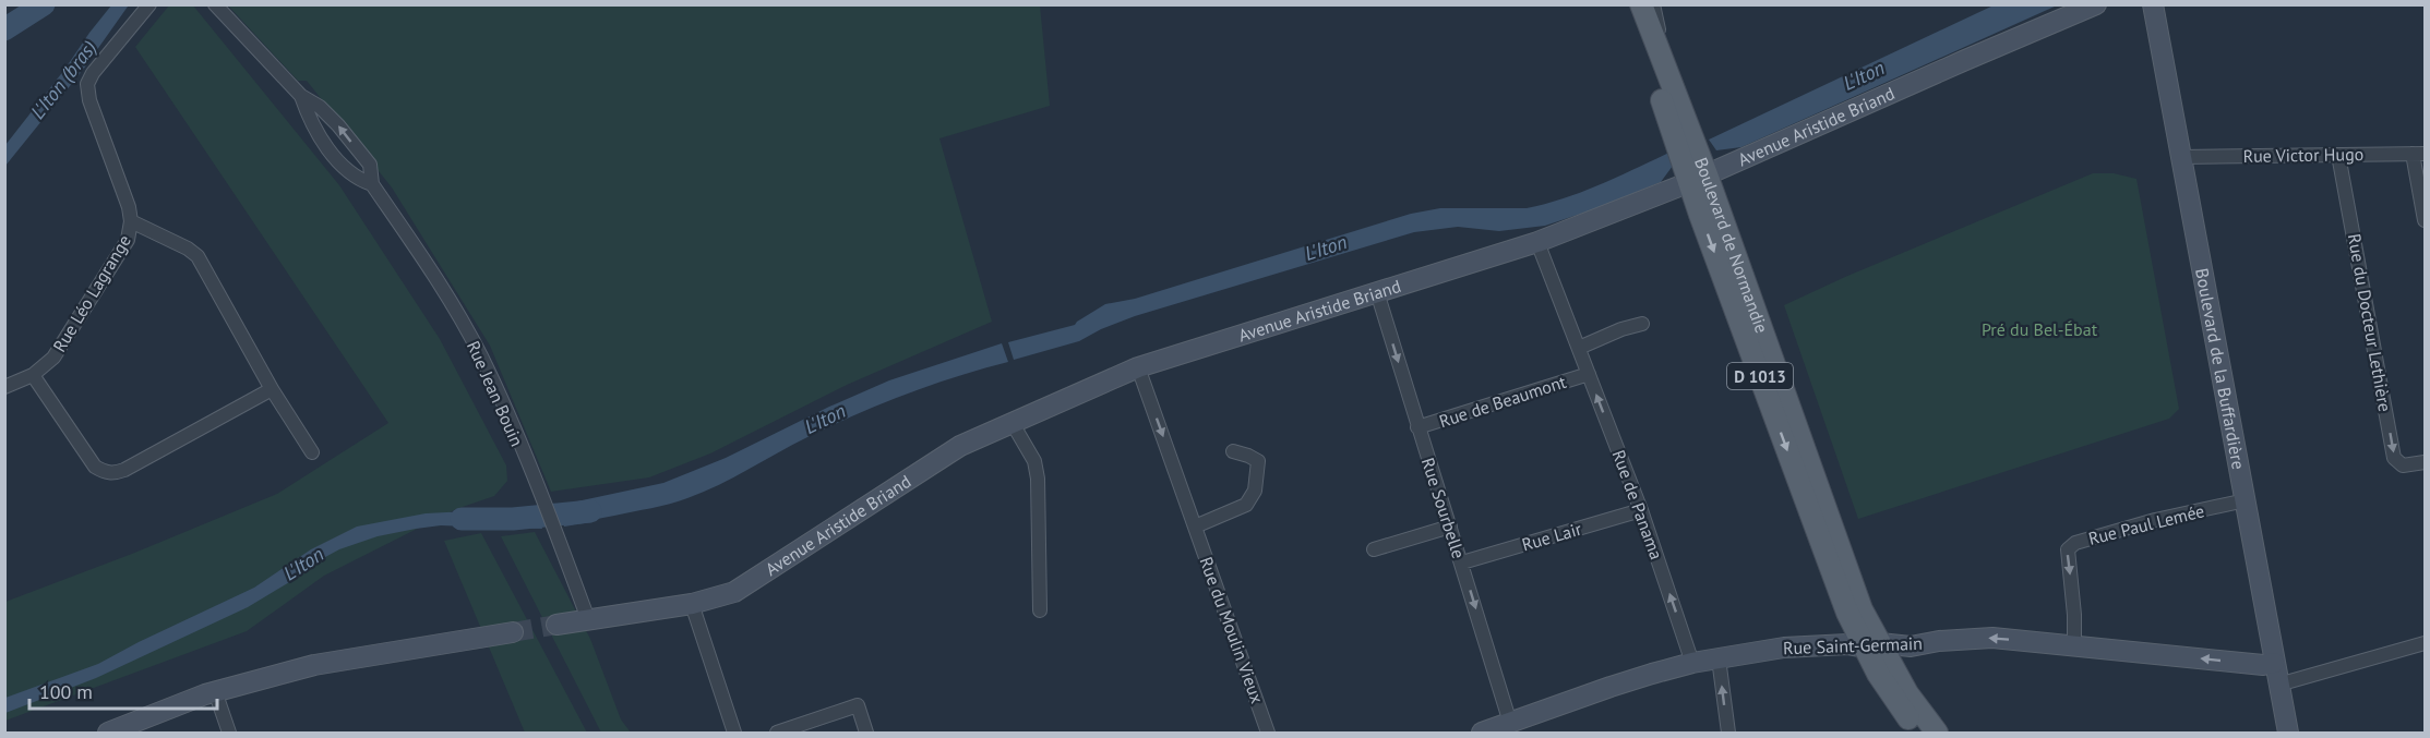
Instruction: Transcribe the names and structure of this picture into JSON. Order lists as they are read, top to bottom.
{
  "streets": {
    "main road": [
      "Avenue Aristide Briand",
      "Boulevard de Normandie",
      "Boulevard de la Buffardière",
      "D 1013",
      "Rue Saint-Germain"
    ],
    "street": [
      "Rue Victor Hugo",
      "Rue Léo Lagrange",
      "Rue du Docteur Lethière",
      "Rue Jean Bouin",
      "Rue de Beaumont",
      "Rue de Panama",
      "Rue Sourbelle",
      "Rue Paul Lemée",
      "Rue Lair",
      "Rue du Moulin Vieux"
    ]
  },
  "crossings": [
    ["Avenue Aristide Briand", "Boulevard de Normandie"],
    ["Avenue Aristide Briand", "Rue Jean Bouin"],
    ["Avenue Aristide Briand", "Rue de Panama"],
    ["Avenue Aristide Briand", "Rue Sourbelle"],
    ["Avenue Aristide Briand", "Rue du Moulin Vieux"],
    ["Rue Victor Hugo", "Rue du Docteur Lethière"],
    ["Rue Victor Hugo", "Boulevard de la Buffardière"],
    ["Boulevard de Normandie", "Rue Saint-Germain"],
    ["Boulevard de la Buffardière", "Rue Paul Lemée"],
    ["Boulevard de la Buffardière", "Rue Saint-Germain"],
    ["Rue de Beaumont", "Rue de Panama"],
    ["Rue de Beaumont", "Rue Sourbelle"],
    ["Rue de Panama", "Rue Lair"],
    ["Rue de Panama", "Rue Saint-Germain"],
    ["Rue Sourbelle", "Rue Lair"],
    ["Rue Sourbelle", "Rue Saint-Germain"],
    ["Rue Paul Lemée", "Rue Saint-Germain"]
  ],
  "one_way": [
    "Rue du Docteur Lethière",
    "Rue de Panama",
    "Rue Sourbelle",
    "Rue du Moulin Vieux",
    "Rue Saint-Germain"
  ],
  "water": ["L'Iton", "L'Iton (bras)"],
  "parks": ["Pré du Bel-Ébat"],
  "scale_bar": "100 m"
}
